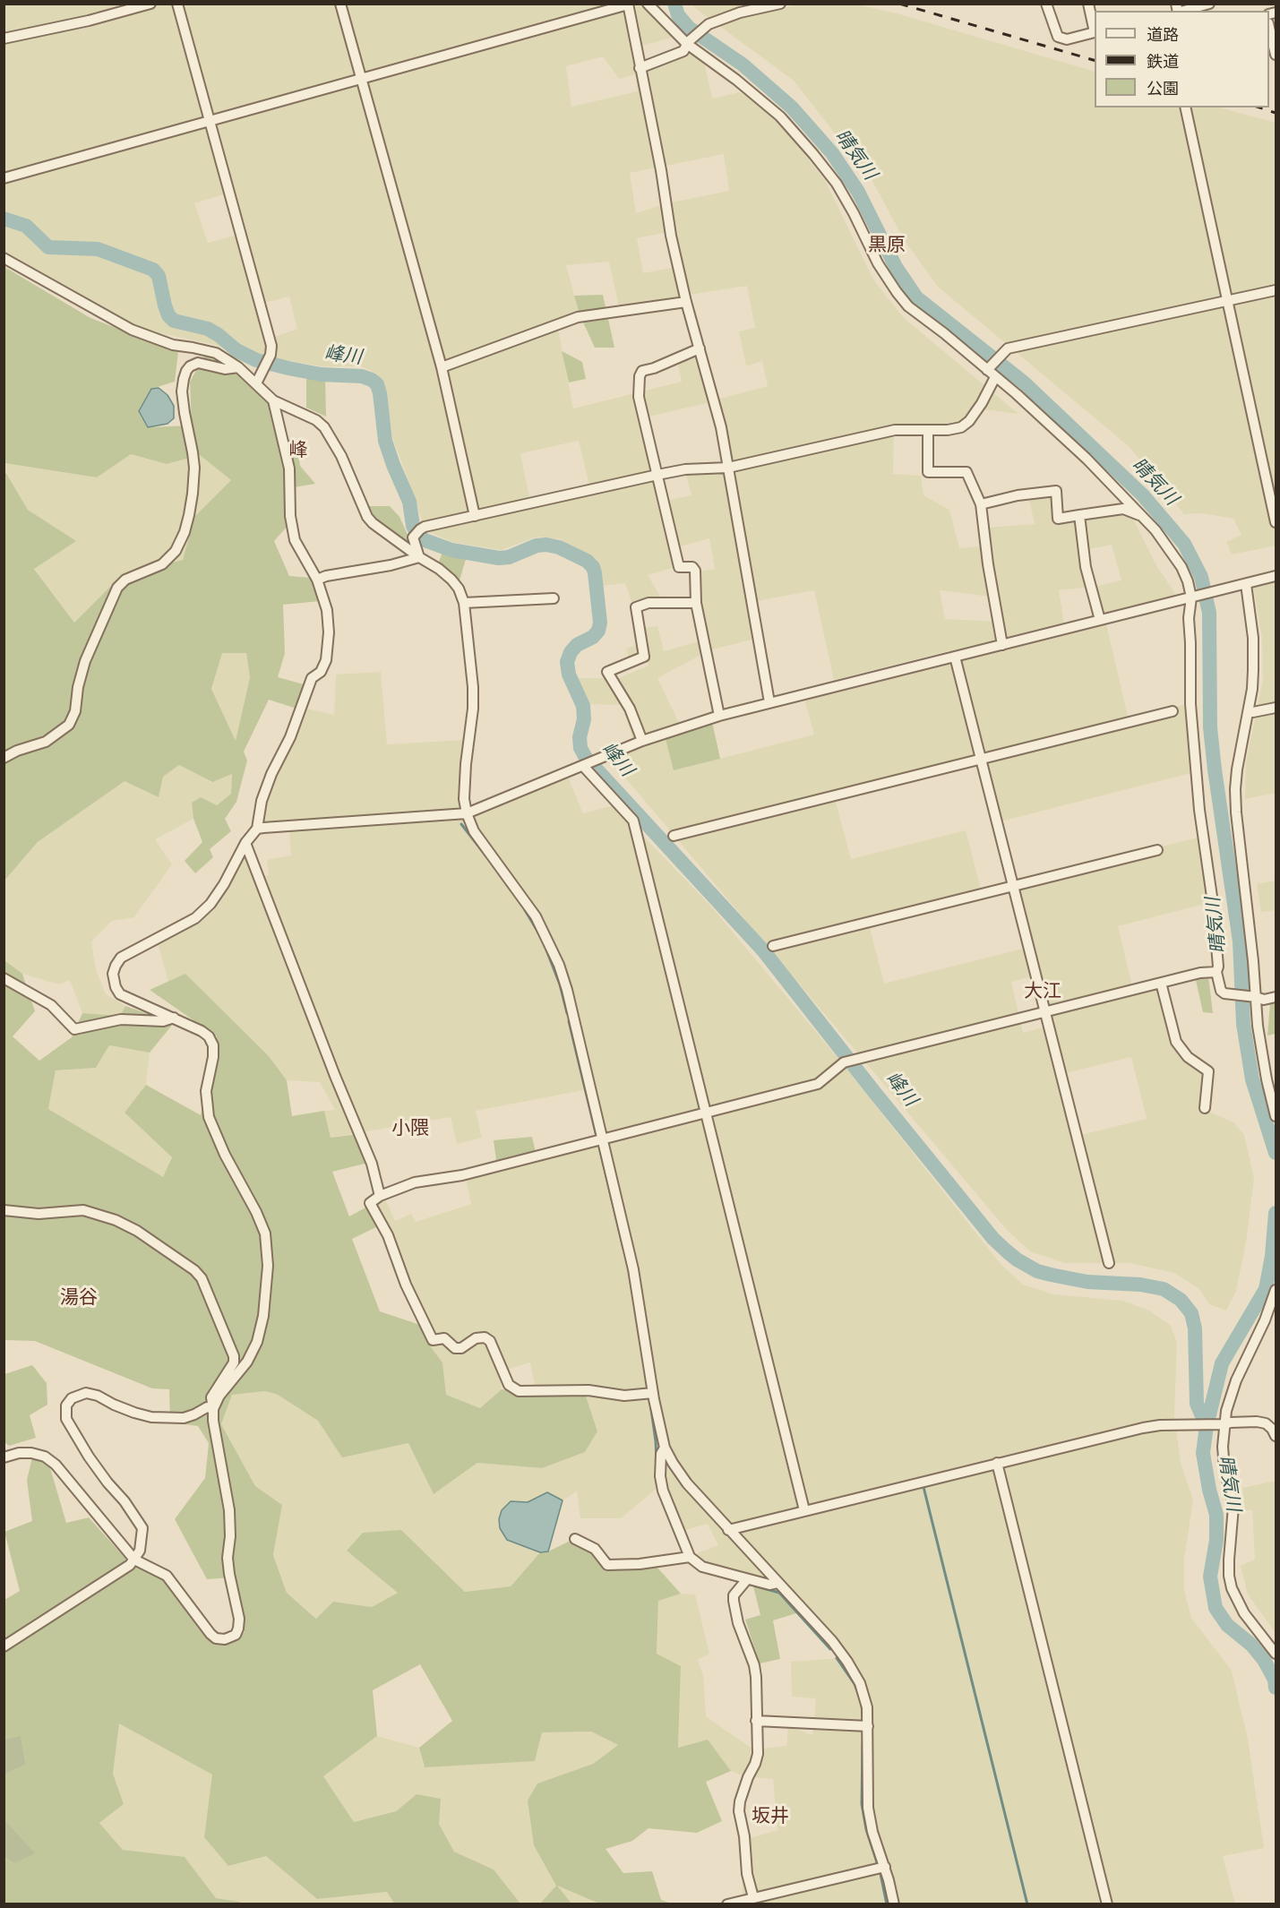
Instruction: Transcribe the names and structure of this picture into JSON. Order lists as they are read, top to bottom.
{
  "districts": [
    "黒原",
    "峰",
    "大江",
    "小隈",
    "湯谷",
    "坂井"
  ],
  "water": ["晴気川", "峰川"],
  "legend": ["道路", "鉄道", "公園"]
}
